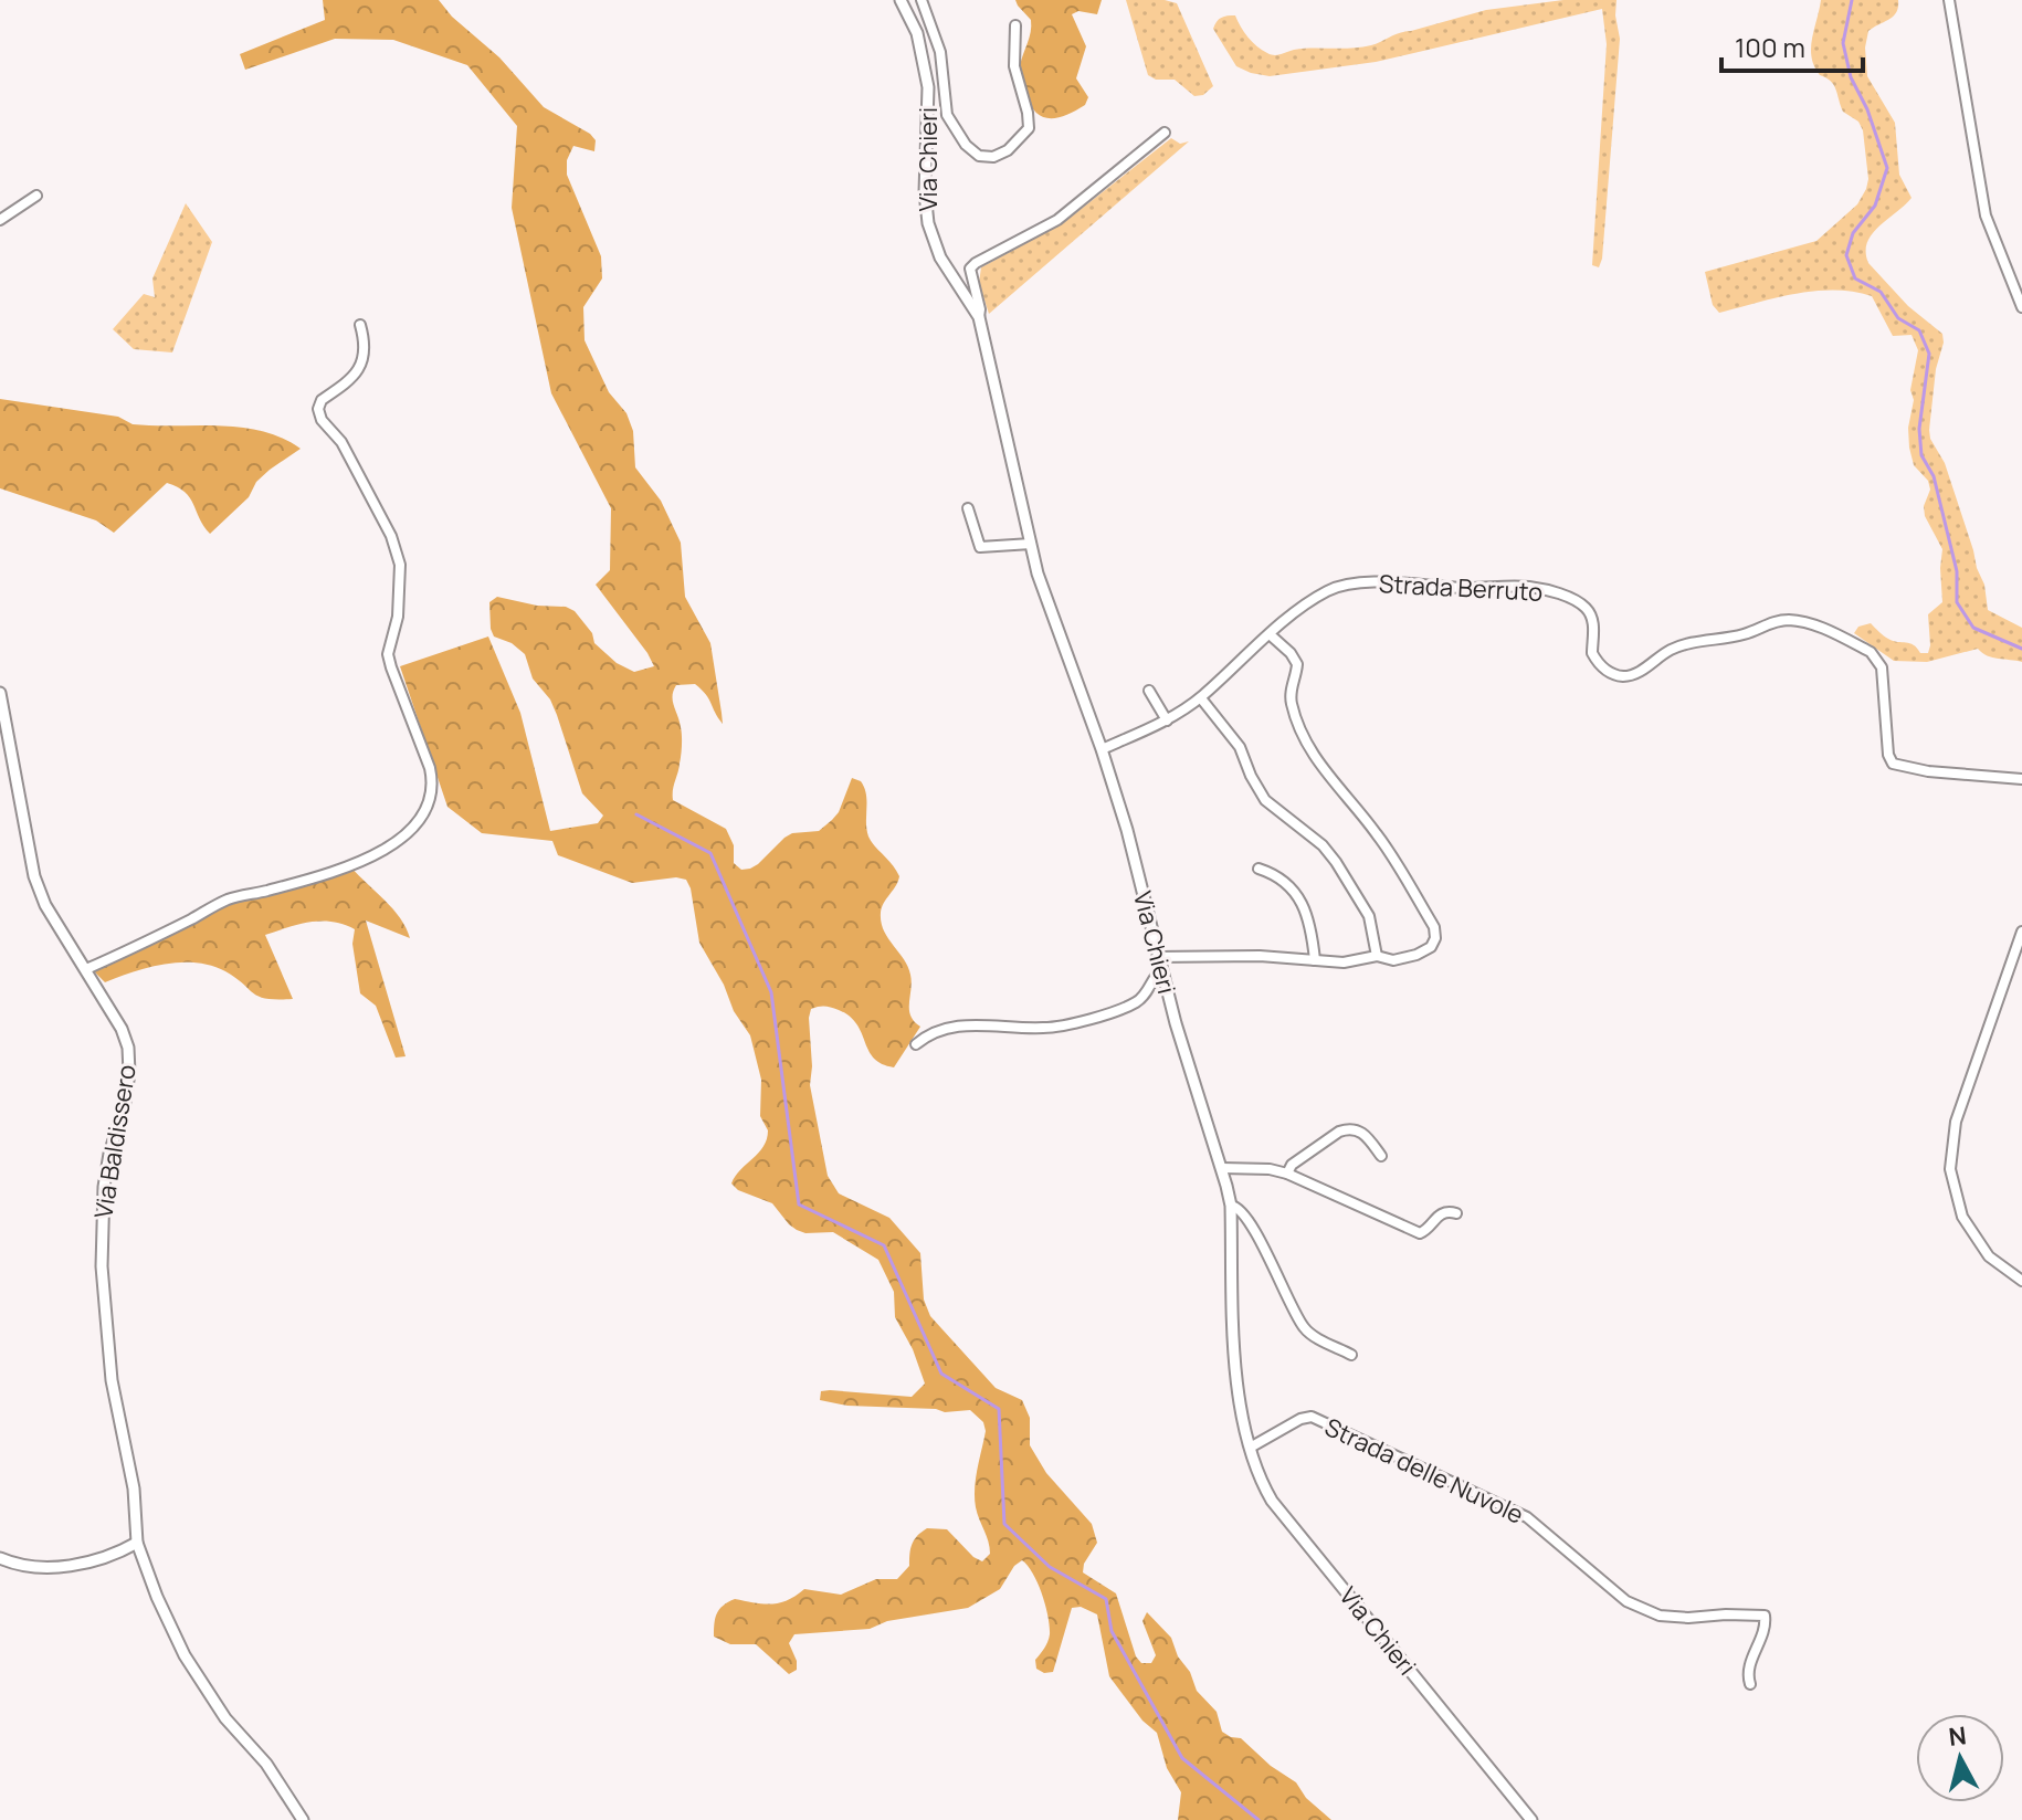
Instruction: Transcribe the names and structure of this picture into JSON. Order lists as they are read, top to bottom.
{
  "streets": {
    "street": [
      "Via Chieri",
      "Strada Berruto",
      "Via Baldissero",
      "Strada delle Nuvole"
    ]
  },
  "crossings": [
    ["Via Chieri", "Strada Berruto"],
    ["Via Chieri", "Strada delle Nuvole"]
  ],
  "scale_bar": "100 m",
  "north": "top"
}
